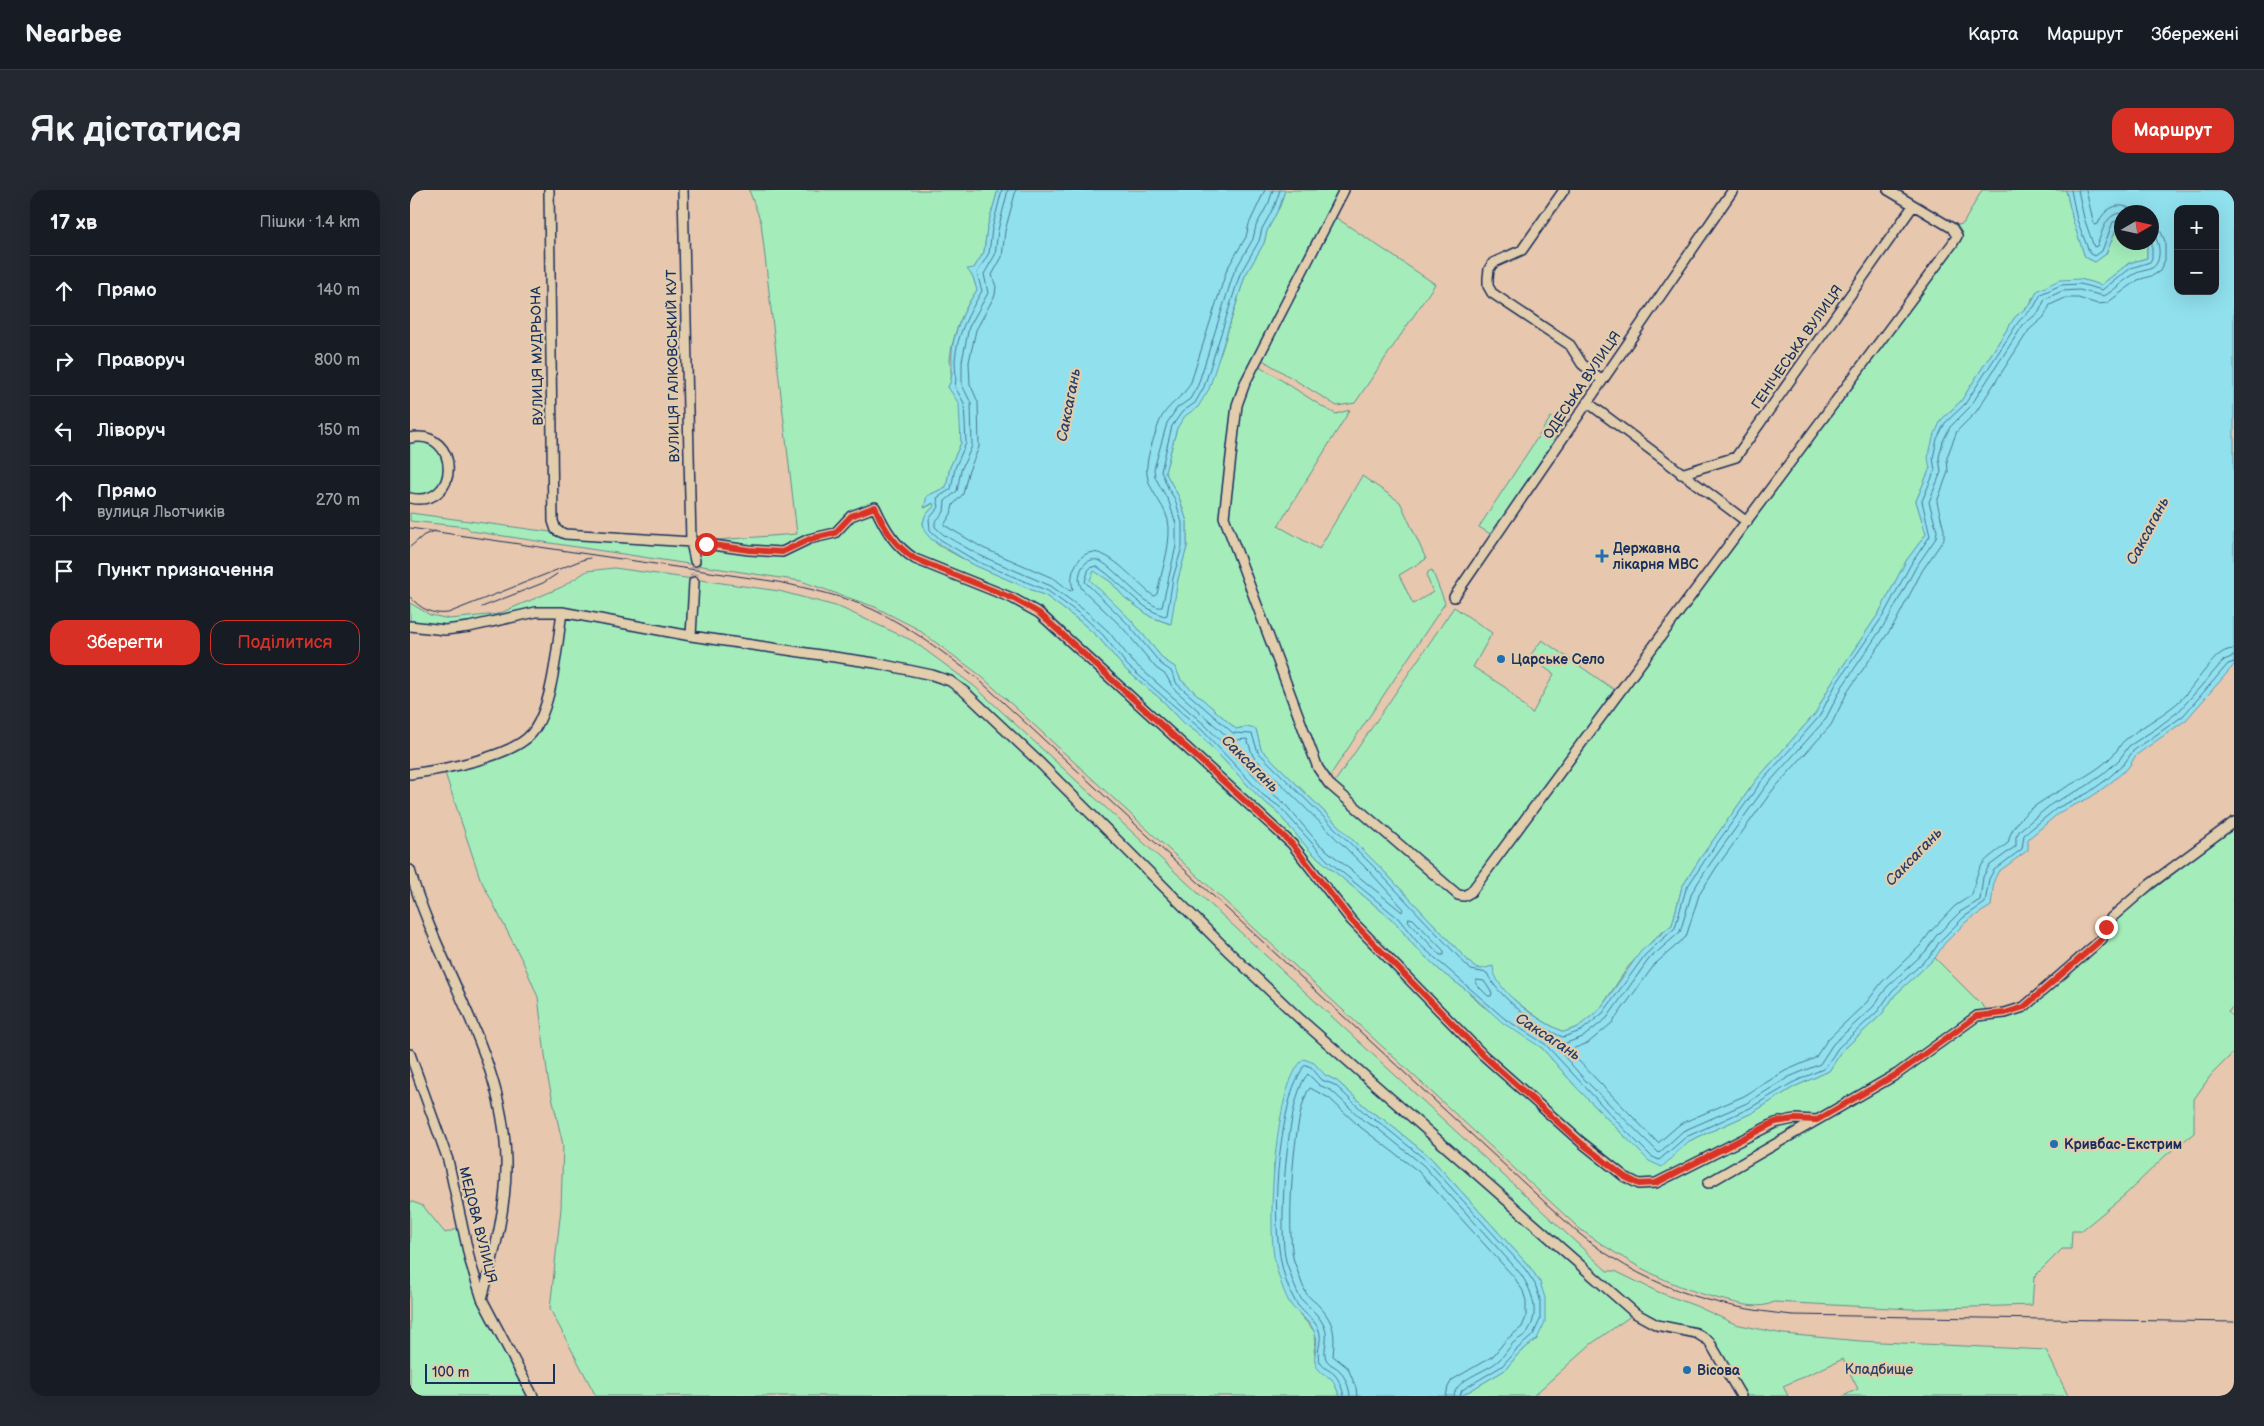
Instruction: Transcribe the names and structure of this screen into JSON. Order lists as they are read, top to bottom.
{
  "streets": {
    "street": [
      "ГЕНІЧЕСЬКА ВУЛИЦЯ",
      "ВУЛИЦЯ МУДРЬОНА",
      "ВУЛИЦЯ ГАЛКОВСЬКИЙ КУТ",
      "ОДЕСЬКА ВУЛИЦЯ",
      "МЕДОВА ВУЛИЦЯ"
    ]
  },
  "crossings": [
    ["ВУЛИЦЯ МУДРЬОНА", "ВУЛИЦЯ ГАЛКОВСЬКИЙ КУТ"]
  ],
  "water": ["Саксагань"],
  "parks": ["Кладбище"],
  "places": {
    "health": ["Державна лікарня МВС"],
    "other": ["Царське Село", "Кривбас-Екстрим", "Вісова"]
  },
  "scale_bar": "100 m",
  "north": "right",
  "page": {
    "header": "Nearbee",
    "nav": ["Карта", "Маршрут", "Збережені"],
    "buttons": [
      "Маршрут",
      ["Зберегти", "Поділитися"]
    ],
    "title": "Як дістатися",
    "heading": ["17 хв", "Пішки · 1.4 km"],
    "map_buttons": ["+", "−"],
    "list": [
      ["Прямо", "140 m"],
      ["Праворуч", "800 m"],
      ["Ліворуч", "150 m"],
      ["Прямо", "вулиця Льотчиків", "270 m"],
      "Пункт призначення"
    ],
    "scale": "100 m"
  }
}
